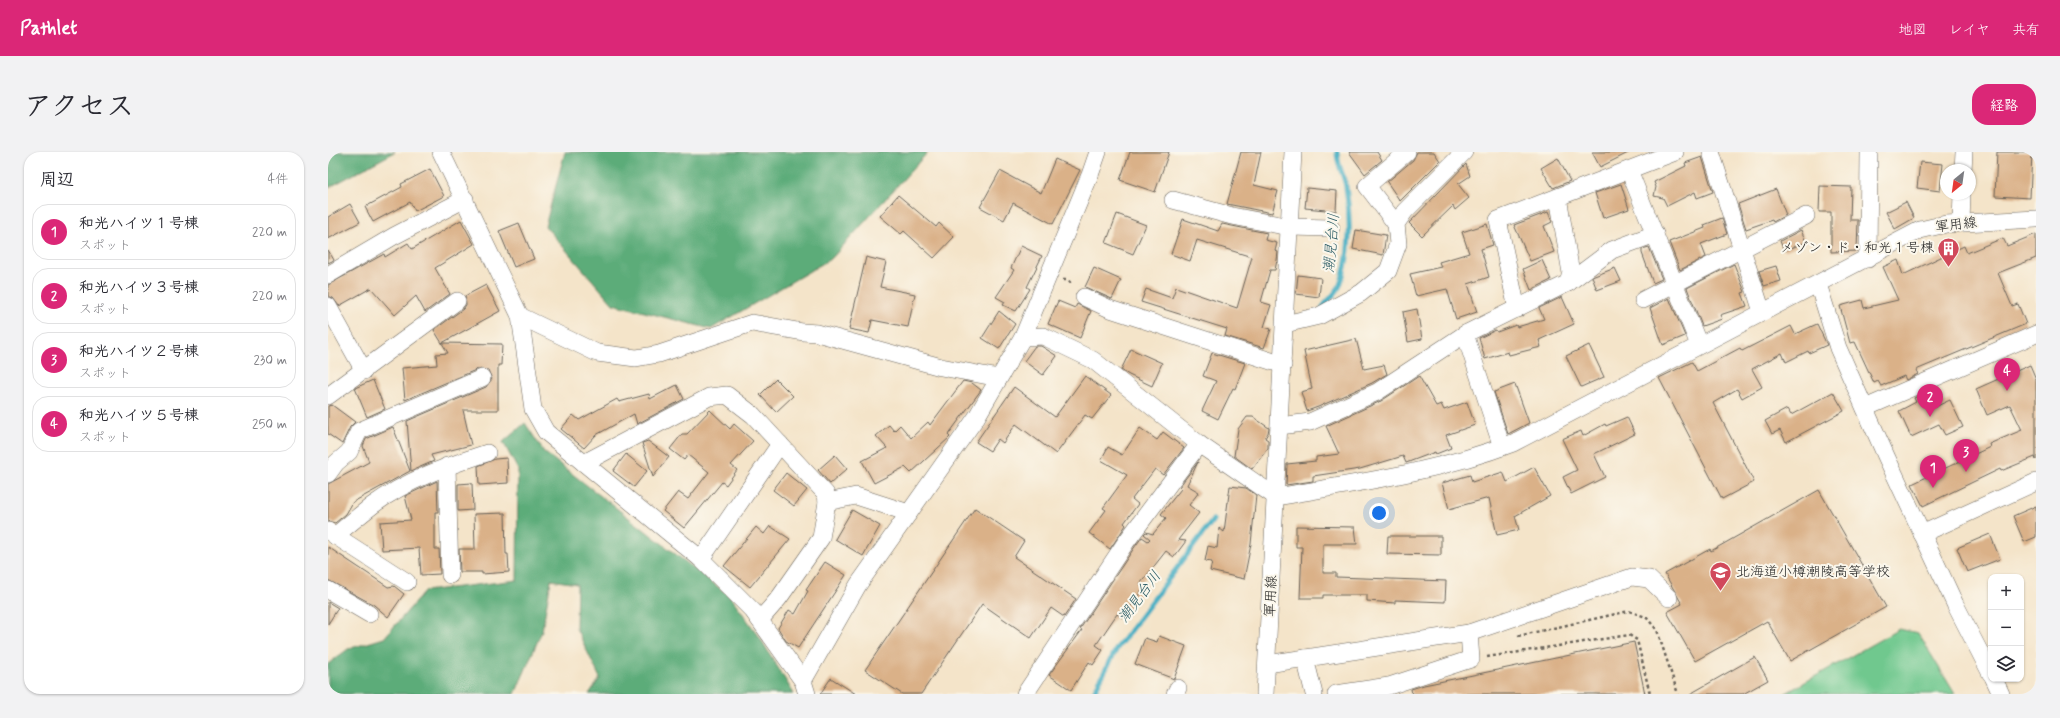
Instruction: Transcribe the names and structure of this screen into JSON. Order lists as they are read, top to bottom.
{
  "streets": {
    "street": ["軍用線"]
  },
  "water": ["潮見台川"],
  "places": {
    "building": ["メゾン・ド・和光１号棟"],
    "school or university": ["北海道小樽潮陵高等学校"]
  },
  "north": "bottom left",
  "page": {
    "header": "Pathlet",
    "nav": ["地図", "レイヤ", "共有"],
    "title": "アクセス",
    "buttons": "経路",
    "heading": ["周辺", "4件"],
    "list": [
      {
        "mark": "1",
        "name": "和光ハイツ１号棟",
        "note": "スポット",
        "value": "220 m"
      },
      {
        "mark": "2",
        "name": "和光ハイツ３号棟",
        "note": "スポット",
        "value": "220 m"
      },
      {
        "mark": "3",
        "name": "和光ハイツ２号棟",
        "note": "スポット",
        "value": "230 m"
      },
      {
        "mark": "4",
        "name": "和光ハイツ５号棟",
        "note": "スポット",
        "value": "250 m"
      }
    ],
    "pins": [
      "4",
      "2",
      "3",
      "1"
    ],
    "map_buttons": ["+", "−"]
  }
}
